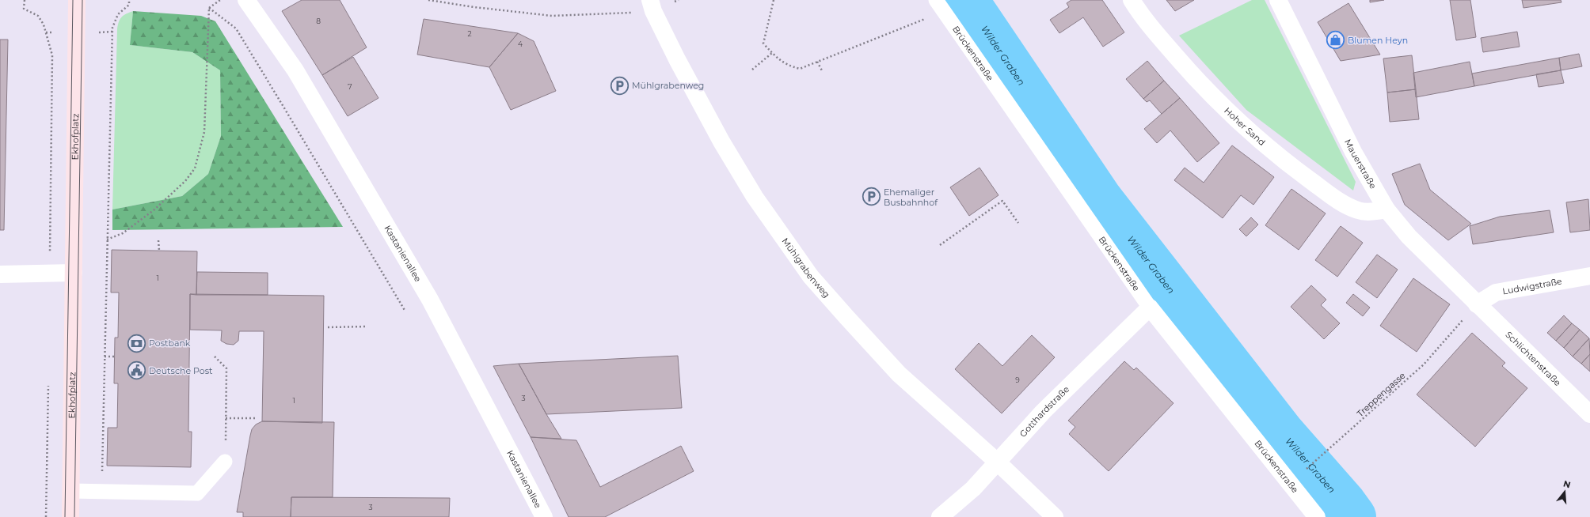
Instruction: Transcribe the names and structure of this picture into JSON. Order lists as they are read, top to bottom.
{
  "streets": {
    "main road": ["Ekhofplatz"],
    "street": [
      "Brückenstraße",
      "Hoher Sand",
      "Mauerstraße",
      "Kastanienallee",
      "Mühlgrabenweg",
      "Ludwigstraße",
      "Schlichtenstraße",
      "Gotthardstraße"
    ],
    "path": ["Treppengasse"]
  },
  "crossings": [
    ["Brückenstraße", "Gotthardstraße"],
    ["Hoher Sand", "Mauerstraße"],
    ["Mauerstraße", "Ludwigstraße"],
    ["Mauerstraße", "Schlichtenstraße"],
    ["Mühlgrabenweg", "Gotthardstraße"],
    ["Ludwigstraße", "Schlichtenstraße"]
  ],
  "water": ["Wilder Graben"],
  "places": {
    "shop": ["Blumen Heyn"],
    "parking": ["Mühlgrabenweg", "Ehemaliger Busbahnhof"],
    "bank": ["Postbank"],
    "public building": ["Deutsche Post"]
  },
  "house_numbers": [
    "8",
    "2",
    "4",
    "7",
    "1",
    "9",
    "3",
    "1",
    "3"
  ],
  "north": "top"
}
